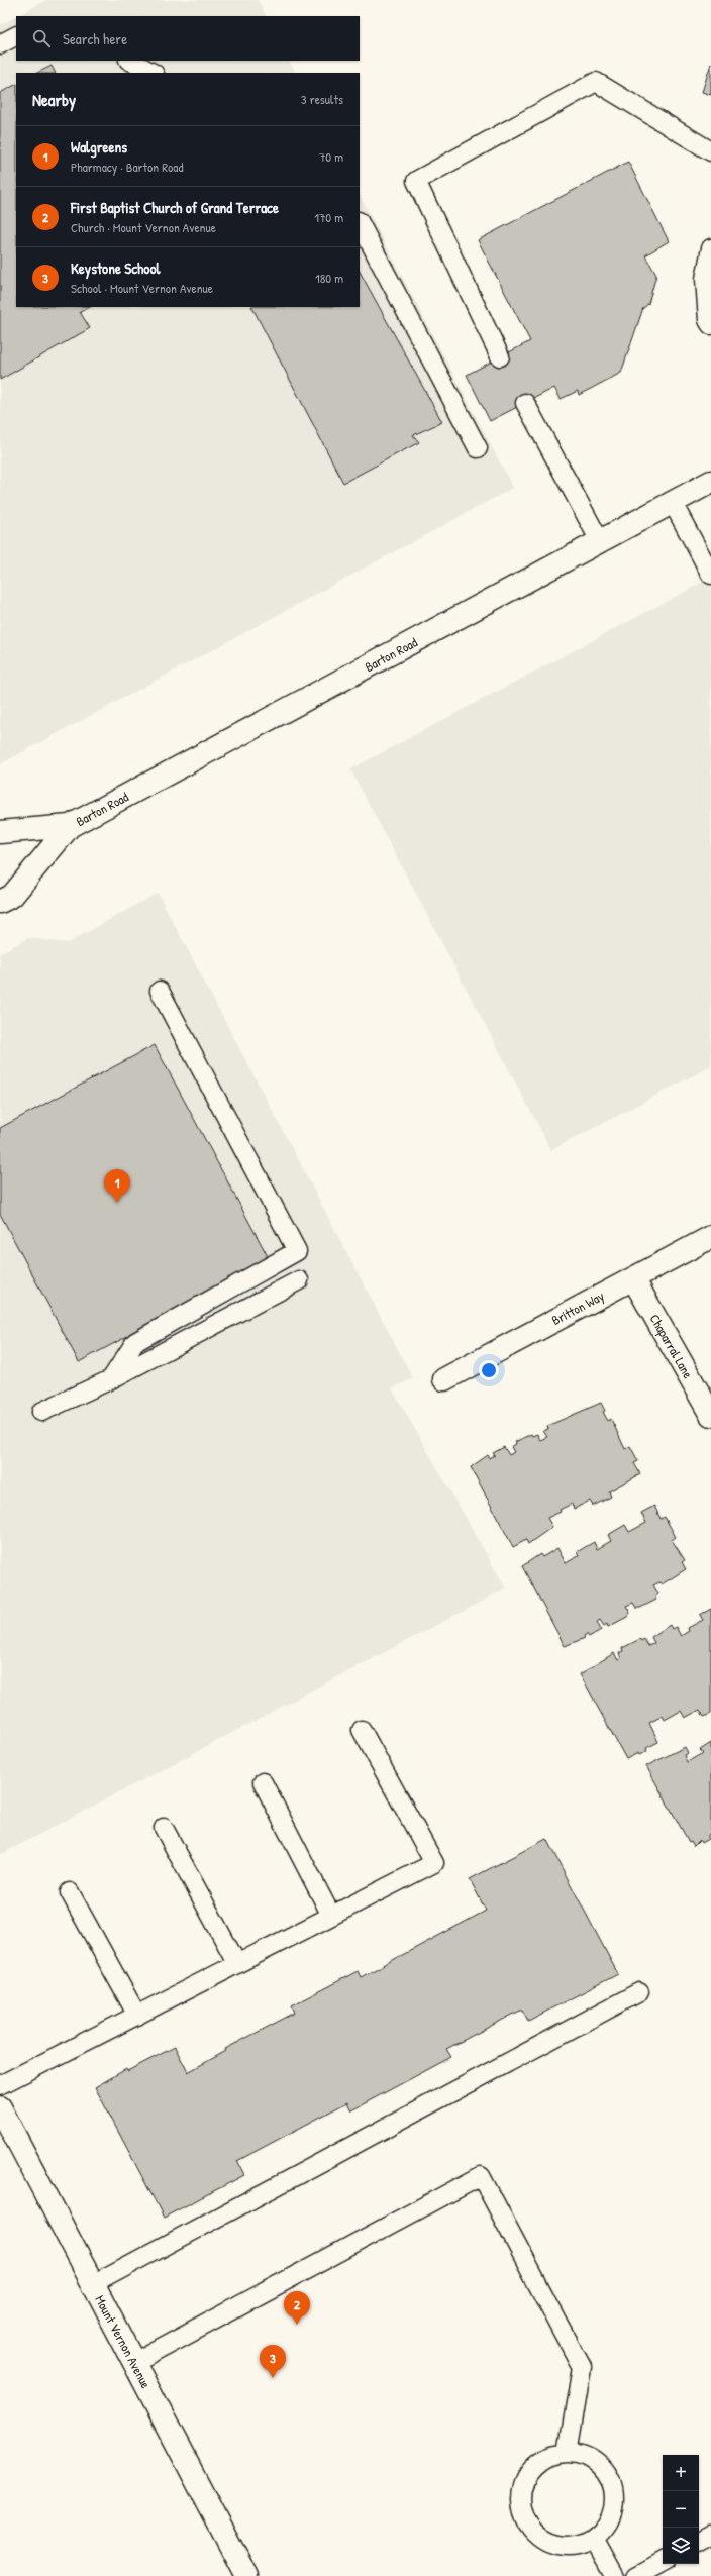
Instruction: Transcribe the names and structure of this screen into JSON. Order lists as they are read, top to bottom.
{
  "streets": {
    "main road": [
      "Barton Road",
      "Britton Way",
      "Chaparral Lane",
      "Mount Vernon Avenue"
    ]
  },
  "crossings": [
    ["Britton Way", "Chaparral Lane"]
  ],
  "page": {
    "search": "Search here",
    "heading": ["Nearby", "3 results"],
    "list": [
      {
        "mark": "1",
        "name": "Walgreens",
        "note": "Pharmacy · Barton Road",
        "value": "70 m"
      },
      {
        "mark": "2",
        "name": "First Baptist Church of Grand Terrace",
        "note": "Church · Mount Vernon Avenue",
        "value": "170 m"
      },
      {
        "mark": "3",
        "name": "Keystone School",
        "note": "School · Mount Vernon Avenue",
        "value": "180 m"
      }
    ],
    "pins": ["1", "2", "3"],
    "map_buttons": ["+", "−"]
  }
}
